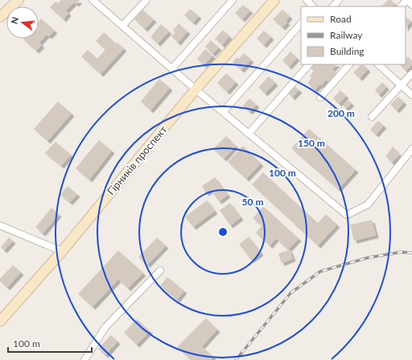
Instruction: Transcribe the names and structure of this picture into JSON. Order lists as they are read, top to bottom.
{
  "streets": {
    "main road": ["Гірників проспект"]
  },
  "legend": ["Road", "Railway", "Building"],
  "scale_bar": "100 m",
  "north": "left",
  "rings": [
    "200 m",
    "150 m",
    "100 m",
    "50 m"
  ]
}
